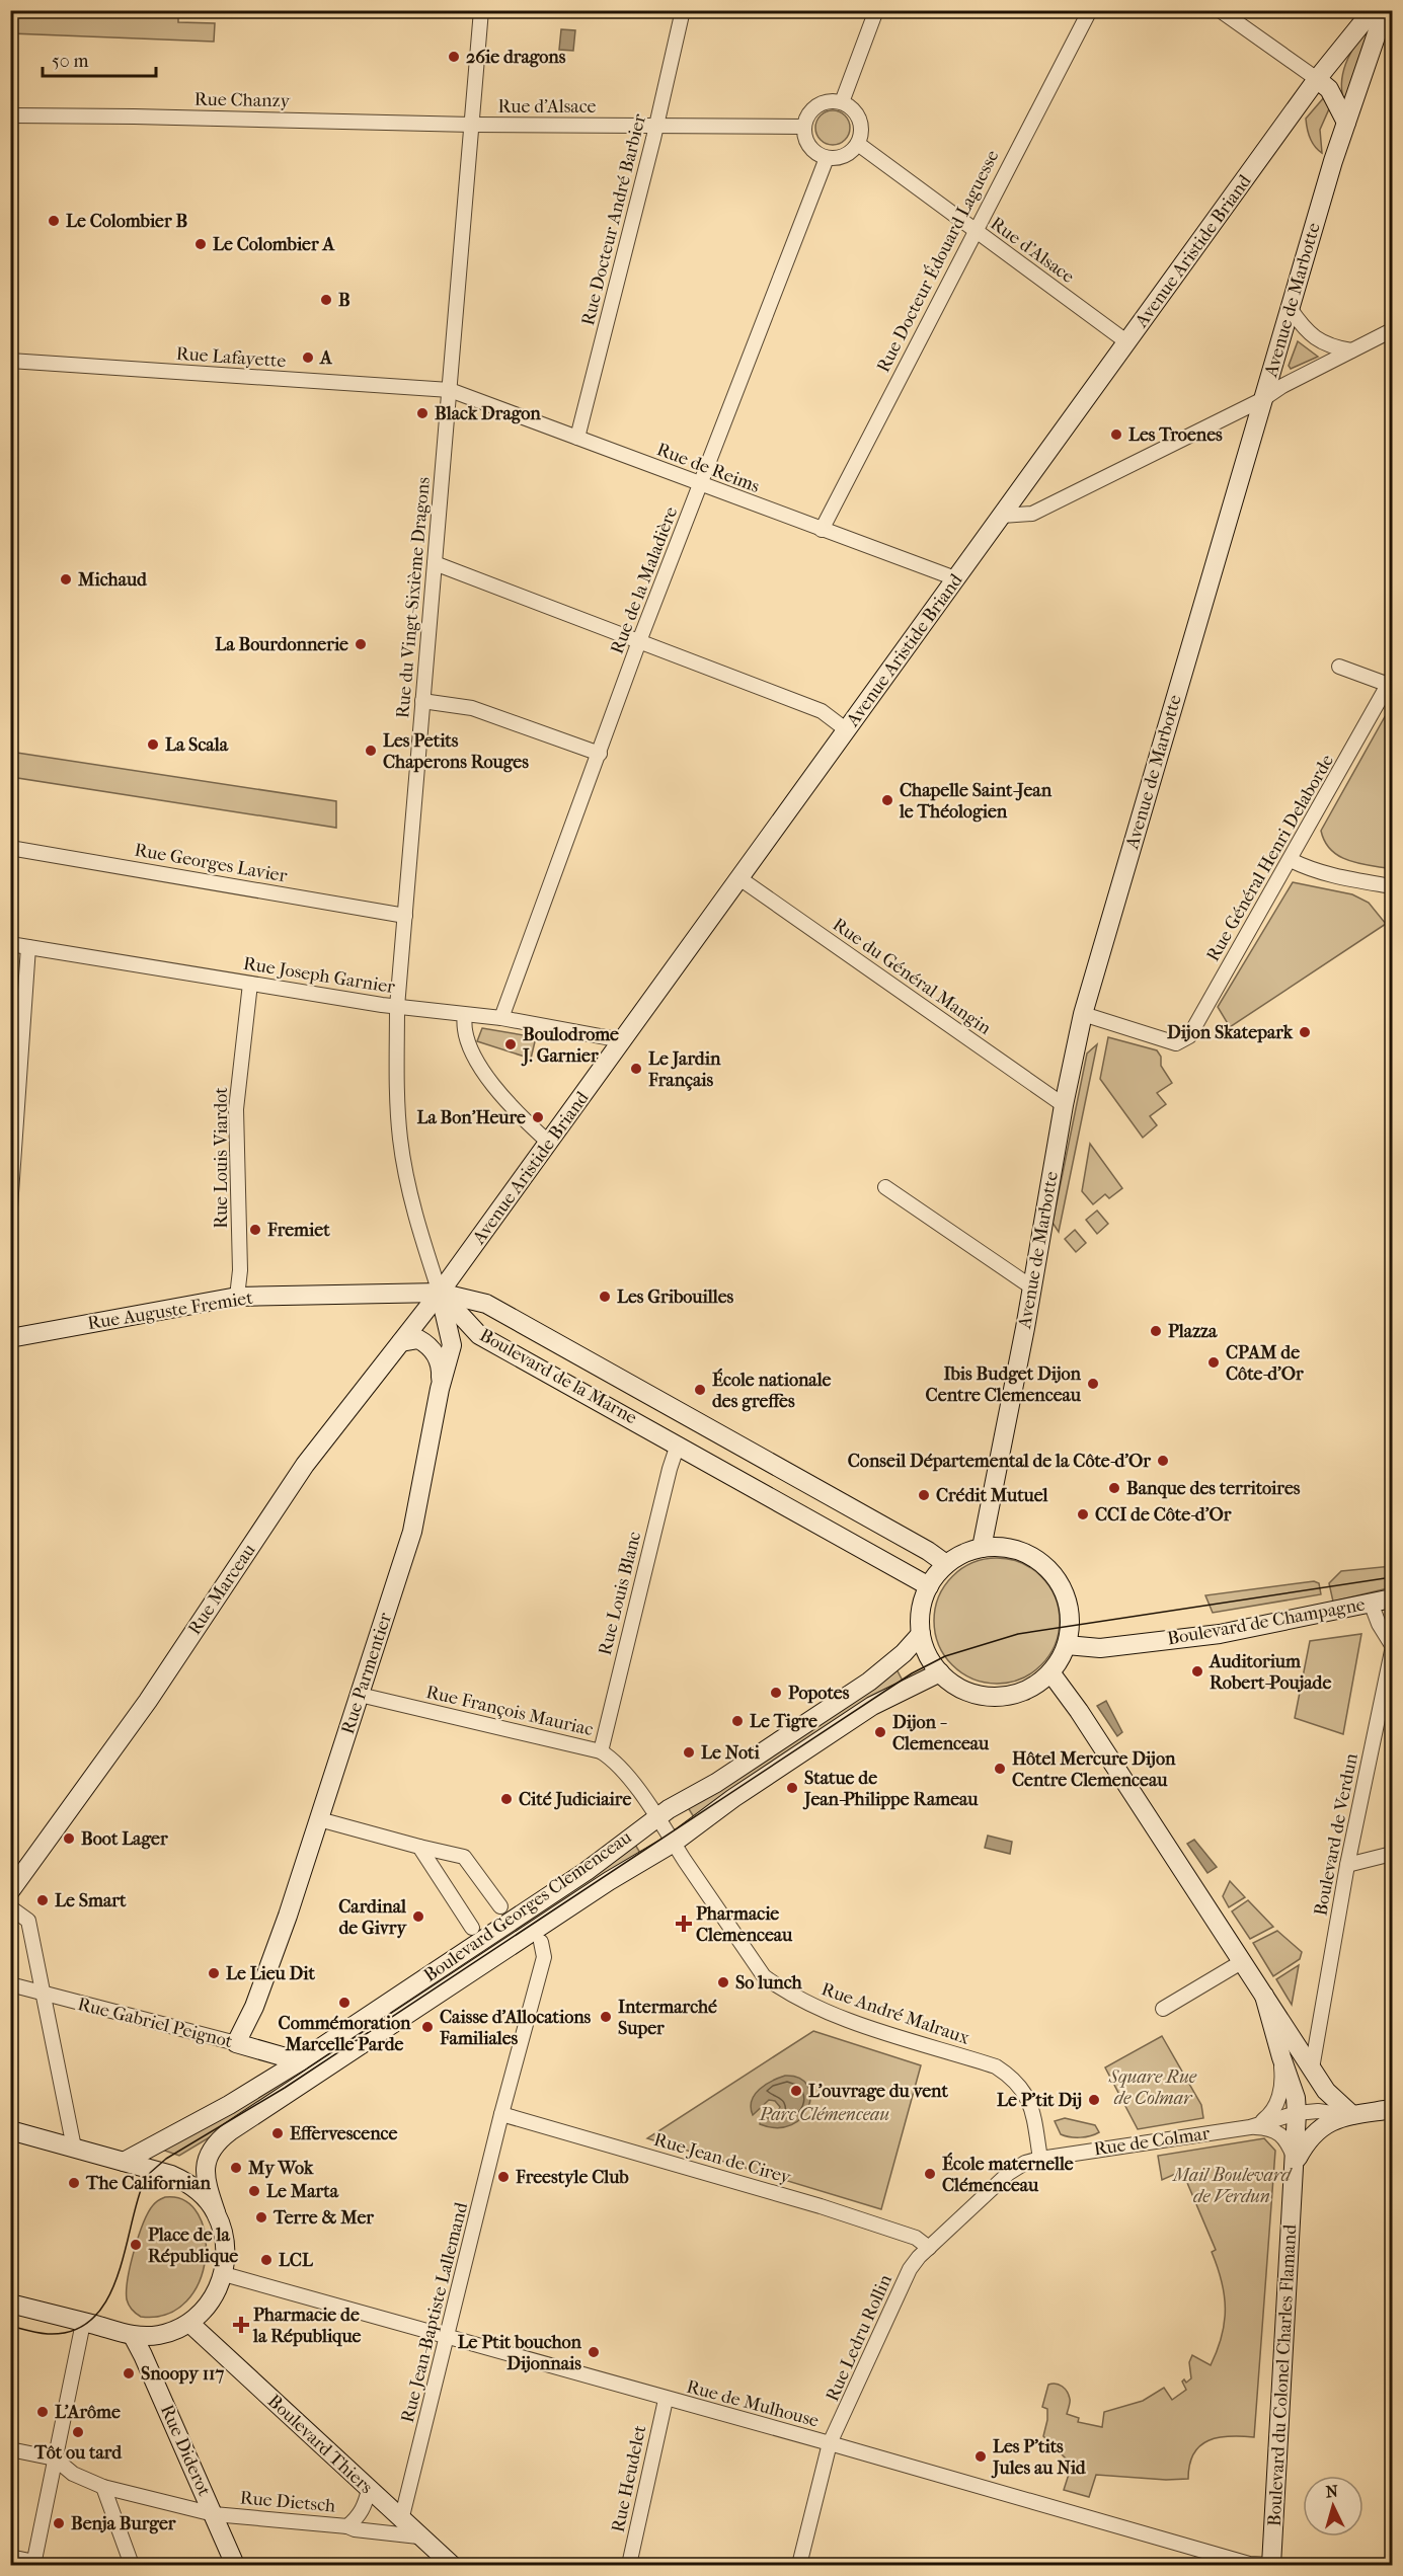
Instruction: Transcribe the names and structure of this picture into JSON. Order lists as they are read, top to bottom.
{
  "streets": {
    "main road": [
      "Avenue Aristide Briand",
      "Avenue de Marbotte",
      "Rue Auguste Fremiet",
      "Boulevard de la Marne",
      "Rue Marceau",
      "Boulevard de Champagne",
      "Rue Parmentier",
      "Boulevard Georges Clemenceau",
      "Rue Gabriel Peignot",
      "Rue de Colmar",
      "Boulevard du Colonel Charles Flamand",
      "Boulevard Thiers",
      "Rue Diderot"
    ],
    "street": [
      "Rue Chanzy",
      "Rue d'Alsace",
      "Rue Docteur André Barbier",
      "Rue Docteur Édouard Laguesse",
      "Rue Lafayette",
      "Rue de Reims",
      "Rue de la Maladière",
      "Rue du Vingt-Sixième Dragons",
      "Rue Général Henri Delaborde",
      "Rue Georges Lavier",
      "Rue Joseph Garnier",
      "Rue du Général Mangin",
      "Rue Louis Viardot",
      "Rue Louis Blanc",
      "Rue François Mauriac",
      "Boulevard de Verdun",
      "Rue André Malraux",
      "Rue Jean de Cirey",
      "Rue Jean-Baptiste Lallemand",
      "Rue Ledru Rollin",
      "Rue de Mulhouse",
      "Rue Heudelet",
      "Rue Dietsch"
    ]
  },
  "crossings": [
    ["Rue Chanzy", "Rue d'Alsace"],
    ["Rue Chanzy", "Rue du Vingt-Sixième Dragons"],
    ["Rue d'Alsace", "Rue Docteur André Barbier"],
    ["Rue d'Alsace", "Avenue Aristide Briand"],
    ["Rue d'Alsace", "Rue Docteur Édouard Laguesse"],
    ["Rue d'Alsace", "Rue de la Maladière"],
    ["Rue d'Alsace", "Rue du Vingt-Sixième Dragons"],
    ["Rue Docteur André Barbier", "Rue de Reims"],
    ["Avenue Aristide Briand", "Rue de Reims"],
    ["Avenue Aristide Briand", "Rue du Vingt-Sixième Dragons"],
    ["Avenue Aristide Briand", "Rue Joseph Garnier"],
    ["Avenue Aristide Briand", "Rue du Général Mangin"],
    ["Avenue Aristide Briand", "Rue Auguste Fremiet"],
    ["Avenue Aristide Briand", "Boulevard de la Marne"],
    ["Avenue Aristide Briand", "Rue Marceau"],
    ["Avenue Aristide Briand", "Rue Parmentier"],
    ["Rue Docteur Édouard Laguesse", "Rue de Reims"],
    ["Avenue de Marbotte", "Rue Général Henri Delaborde"],
    ["Avenue de Marbotte", "Rue du Général Mangin"],
    ["Avenue de Marbotte", "Boulevard de la Marne"],
    ["Avenue de Marbotte", "Boulevard de Champagne"],
    ["Avenue de Marbotte", "Boulevard Georges Clemenceau"],
    ["Rue Lafayette", "Rue de Reims"],
    ["Rue Lafayette", "Rue du Vingt-Sixième Dragons"],
    ["Rue de Reims", "Rue de la Maladière"],
    ["Rue de Reims", "Rue du Vingt-Sixième Dragons"],
    ["Rue de la Maladière", "Rue Joseph Garnier"],
    ["Rue du Vingt-Sixième Dragons", "Rue Georges Lavier"],
    ["Rue du Vingt-Sixième Dragons", "Rue Joseph Garnier"],
    ["Rue du Vingt-Sixième Dragons", "Rue Auguste Fremiet"],
    ["Rue du Vingt-Sixième Dragons", "Boulevard de la Marne"],
    ["Rue du Vingt-Sixième Dragons", "Rue Marceau"],
    ["Rue du Vingt-Sixième Dragons", "Rue Parmentier"],
    ["Rue Joseph Garnier", "Rue Louis Viardot"],
    ["Rue Louis Viardot", "Rue Auguste Fremiet"],
    ["Rue Auguste Fremiet", "Boulevard de la Marne"],
    ["Rue Auguste Fremiet", "Rue Marceau"],
    ["Rue Auguste Fremiet", "Rue Parmentier"],
    ["Boulevard de la Marne", "Rue Marceau"],
    ["Boulevard de la Marne", "Rue Louis Blanc"],
    ["Boulevard de la Marne", "Boulevard de Champagne"],
    ["Boulevard de la Marne", "Rue Parmentier"],
    ["Boulevard de la Marne", "Boulevard Georges Clemenceau"],
    ["Rue Marceau", "Rue Parmentier"],
    ["Rue Louis Blanc", "Rue François Mauriac"],
    ["Boulevard de Champagne", "Boulevard Georges Clemenceau"],
    ["Rue Parmentier", "Rue François Mauriac"],
    ["Rue Parmentier", "Rue Gabriel Peignot"],
    ["Rue François Mauriac", "Boulevard Georges Clemenceau"],
    ["Rue François Mauriac", "Rue André Malraux"],
    ["Boulevard Georges Clemenceau", "Rue André Malraux"],
    ["Boulevard Georges Clemenceau", "Rue Gabriel Peignot"],
    ["Rue André Malraux", "Rue de Colmar"],
    ["Rue de Colmar", "Rue Ledru Rollin"],
    ["Rue de Colmar", "Boulevard du Colonel Charles Flamand"],
    ["Rue Jean de Cirey", "Rue Jean-Baptiste Lallemand"],
    ["Rue Jean de Cirey", "Rue Ledru Rollin"],
    ["Rue Jean-Baptiste Lallemand", "Rue de Mulhouse"],
    ["Rue Jean-Baptiste Lallemand", "Boulevard Thiers"],
    ["Rue Ledru Rollin", "Rue de Mulhouse"],
    ["Boulevard du Colonel Charles Flamand", "Rue de Mulhouse"],
    ["Rue de Mulhouse", "Rue Heudelet"],
    ["Boulevard Thiers", "Rue Dietsch"],
    ["Rue Diderot", "Rue Dietsch"]
  ],
  "parks": ["Square Rue de Colmar", "Parc Clémenceau", "Mail Boulevard de Verdun"],
  "places": {
    "other": [
      "26ie dragons",
      "Le Colombier B",
      "Le Colombier A",
      "B",
      "A",
      "Black Dragon",
      "Les Troenes",
      "Michaud",
      "La Bourdonnerie",
      "La Scala",
      "Les Petits Chaperons Rouges",
      "Chapelle Saint-Jean le Théologien",
      "Dijon Skatepark",
      "Boulodrome J. Garnier",
      "Le Jardin Français",
      "La Bon'Heure",
      "Fremiet",
      "Les Gribouilles",
      "Plazza",
      "CPAM de Côte-d'Or",
      "Ibis Budget Dijon Centre Clemenceau",
      "École nationale des greffes",
      "Conseil Départemental de la Côte-d'Or",
      "Banque des territoires",
      "Crédit Mutuel",
      "CCI de Côte-d'Or",
      "Auditorium Robert-Poujade",
      "Popotes",
      "Le Tigre",
      "Dijon - Clemenceau",
      "Le Noti",
      "Hôtel Mercure Dijon Centre Clemenceau",
      "Statue de Jean-Philippe Rameau",
      "Cité Judiciaire",
      "Boot Lager",
      "Le Smart",
      "Cardinal de Givry",
      "Le Lieu Dit",
      "So lunch",
      "Commémoration Marcelle Parde",
      "Intermarché Super",
      "Caisse d'Allocations Familiales",
      "L'ouvrage du vent",
      "Le P'tit Dij",
      "Effervescence",
      "My Wok",
      "École maternelle Clémenceau",
      "Freestyle Club",
      "The Californian",
      "Le Marta",
      "Terre & Mer",
      "Place de la République",
      "LCL",
      "Le Ptit bouchon Dijonnais",
      "Snoopy 117",
      "L'Arôme",
      "Tôt ou tard",
      "Les P'tits Jules au Nid",
      "Benja Burger"
    ],
    "health": ["Pharmacie Clemenceau", "Pharmacie de la République"]
  },
  "scale_bar": "50 m",
  "north": "top"
}
